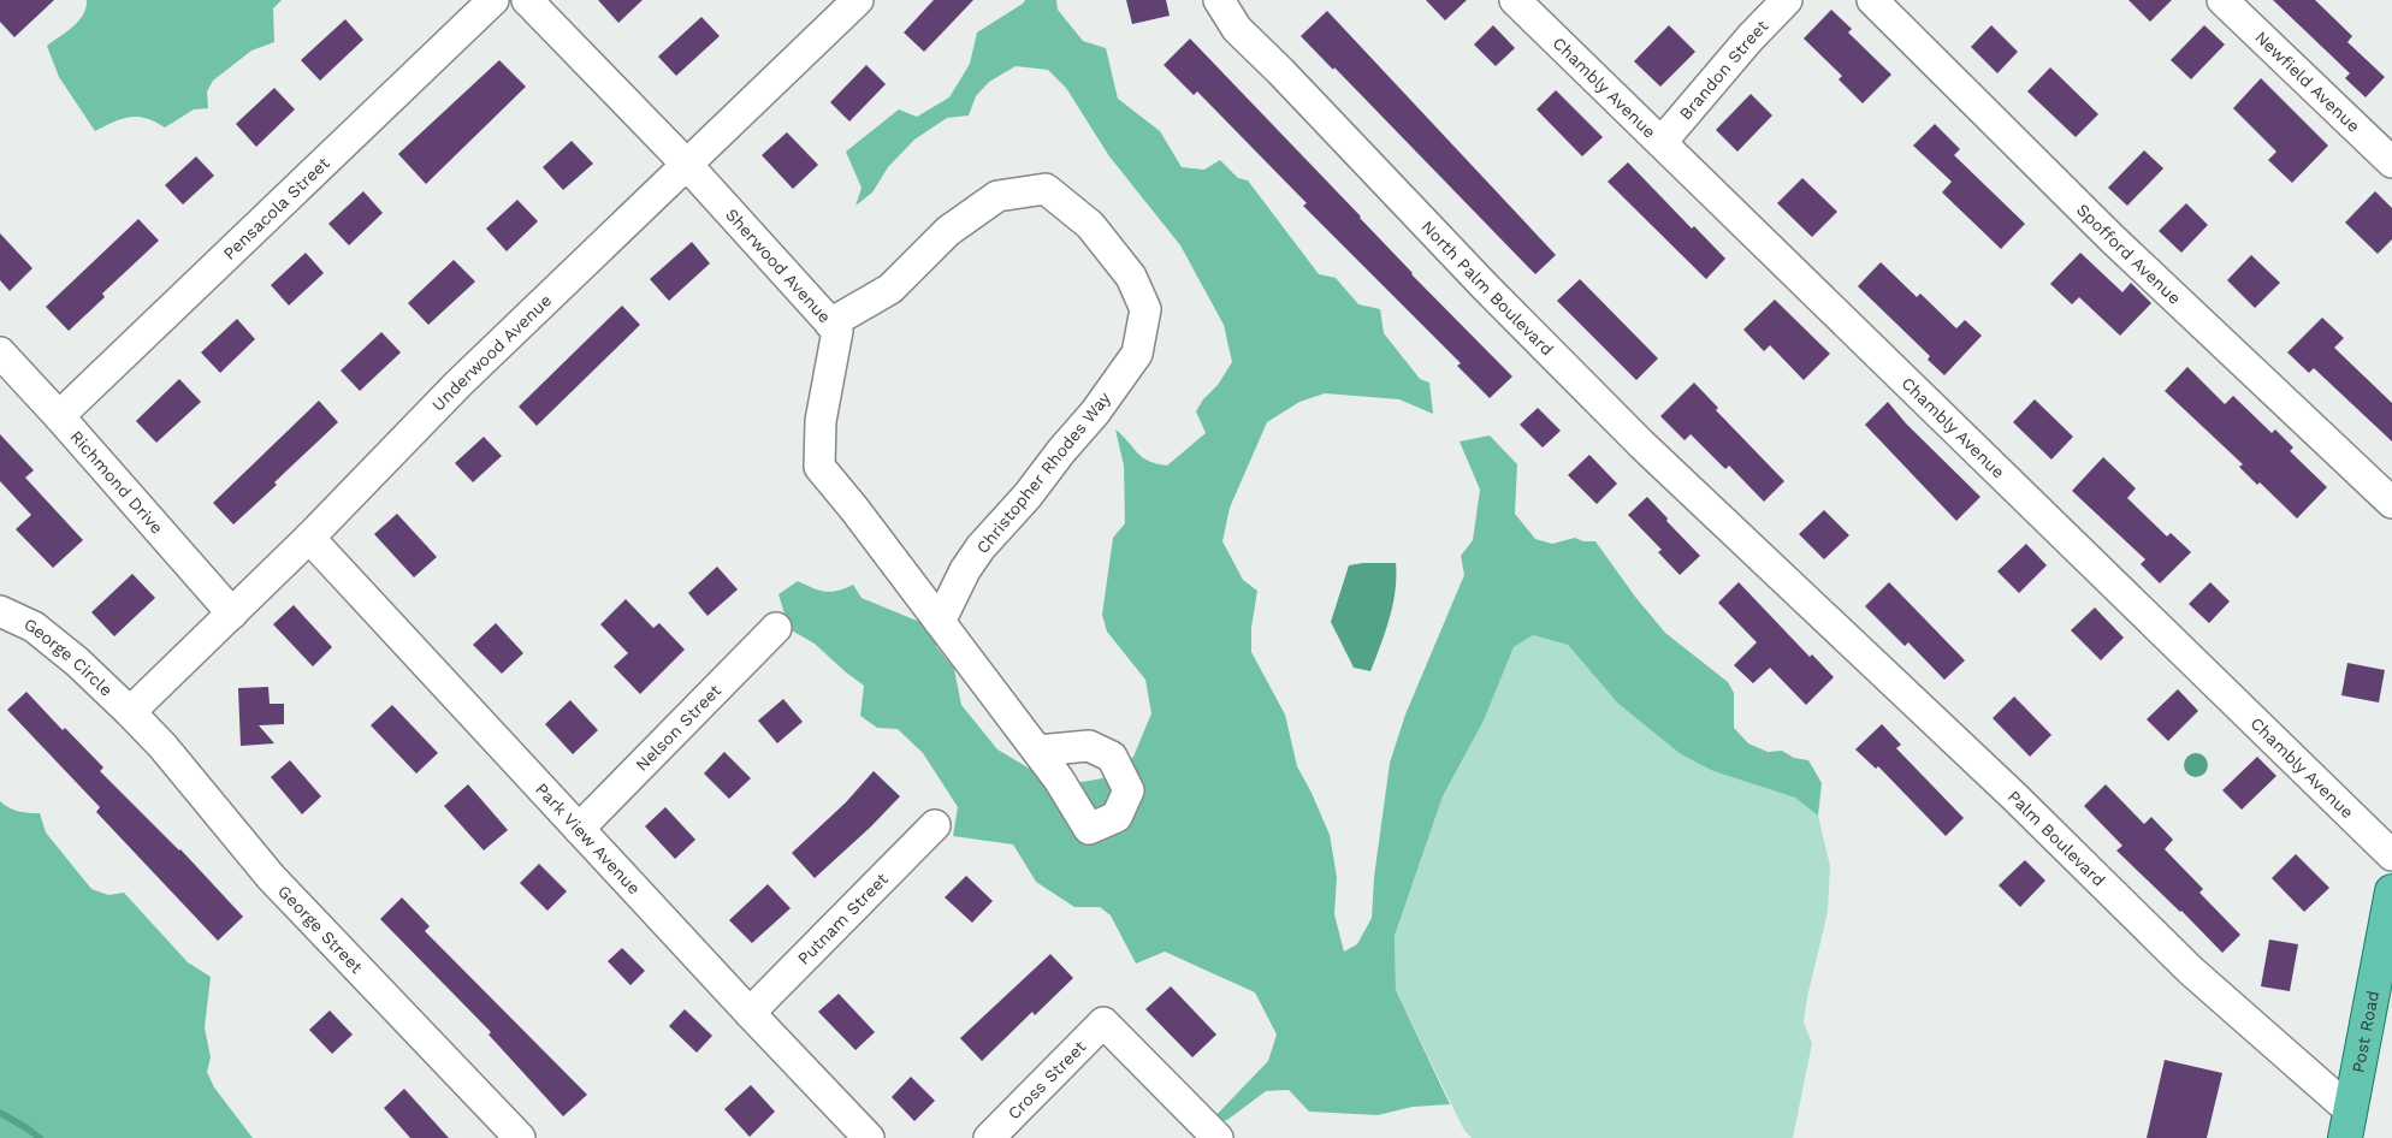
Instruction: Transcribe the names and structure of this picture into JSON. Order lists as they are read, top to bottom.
{
  "streets": {
    "main road": ["Post Road"],
    "street": [
      "Brandon Street",
      "Newfield Avenue",
      "Chambly Avenue",
      "Pensacola Street",
      "Spofford Avenue",
      "Sherwood Avenue",
      "North Palm Boulevard",
      "Underwood Avenue",
      "Christopher Rhodes Way",
      "Richmond Drive",
      "George Circle",
      "Nelson Street",
      "Park View Avenue",
      "Palm Boulevard",
      "Putnam Street",
      "George Street",
      "Cross Street"
    ]
  },
  "crossings": [
    ["Brandon Street", "Chambly Avenue"],
    ["Pensacola Street", "Richmond Drive"],
    ["Sherwood Avenue", "Underwood Avenue"],
    ["Sherwood Avenue", "Christopher Rhodes Way"],
    ["North Palm Boulevard", "Palm Boulevard"],
    ["Underwood Avenue", "Richmond Drive"],
    ["Underwood Avenue", "George Circle"],
    ["Underwood Avenue", "Park View Avenue"],
    ["Underwood Avenue", "George Street"],
    ["George Circle", "George Street"],
    ["Nelson Street", "Park View Avenue"],
    ["Park View Avenue", "Putnam Street"],
    ["Palm Boulevard", "Post Road"]
  ]
}
